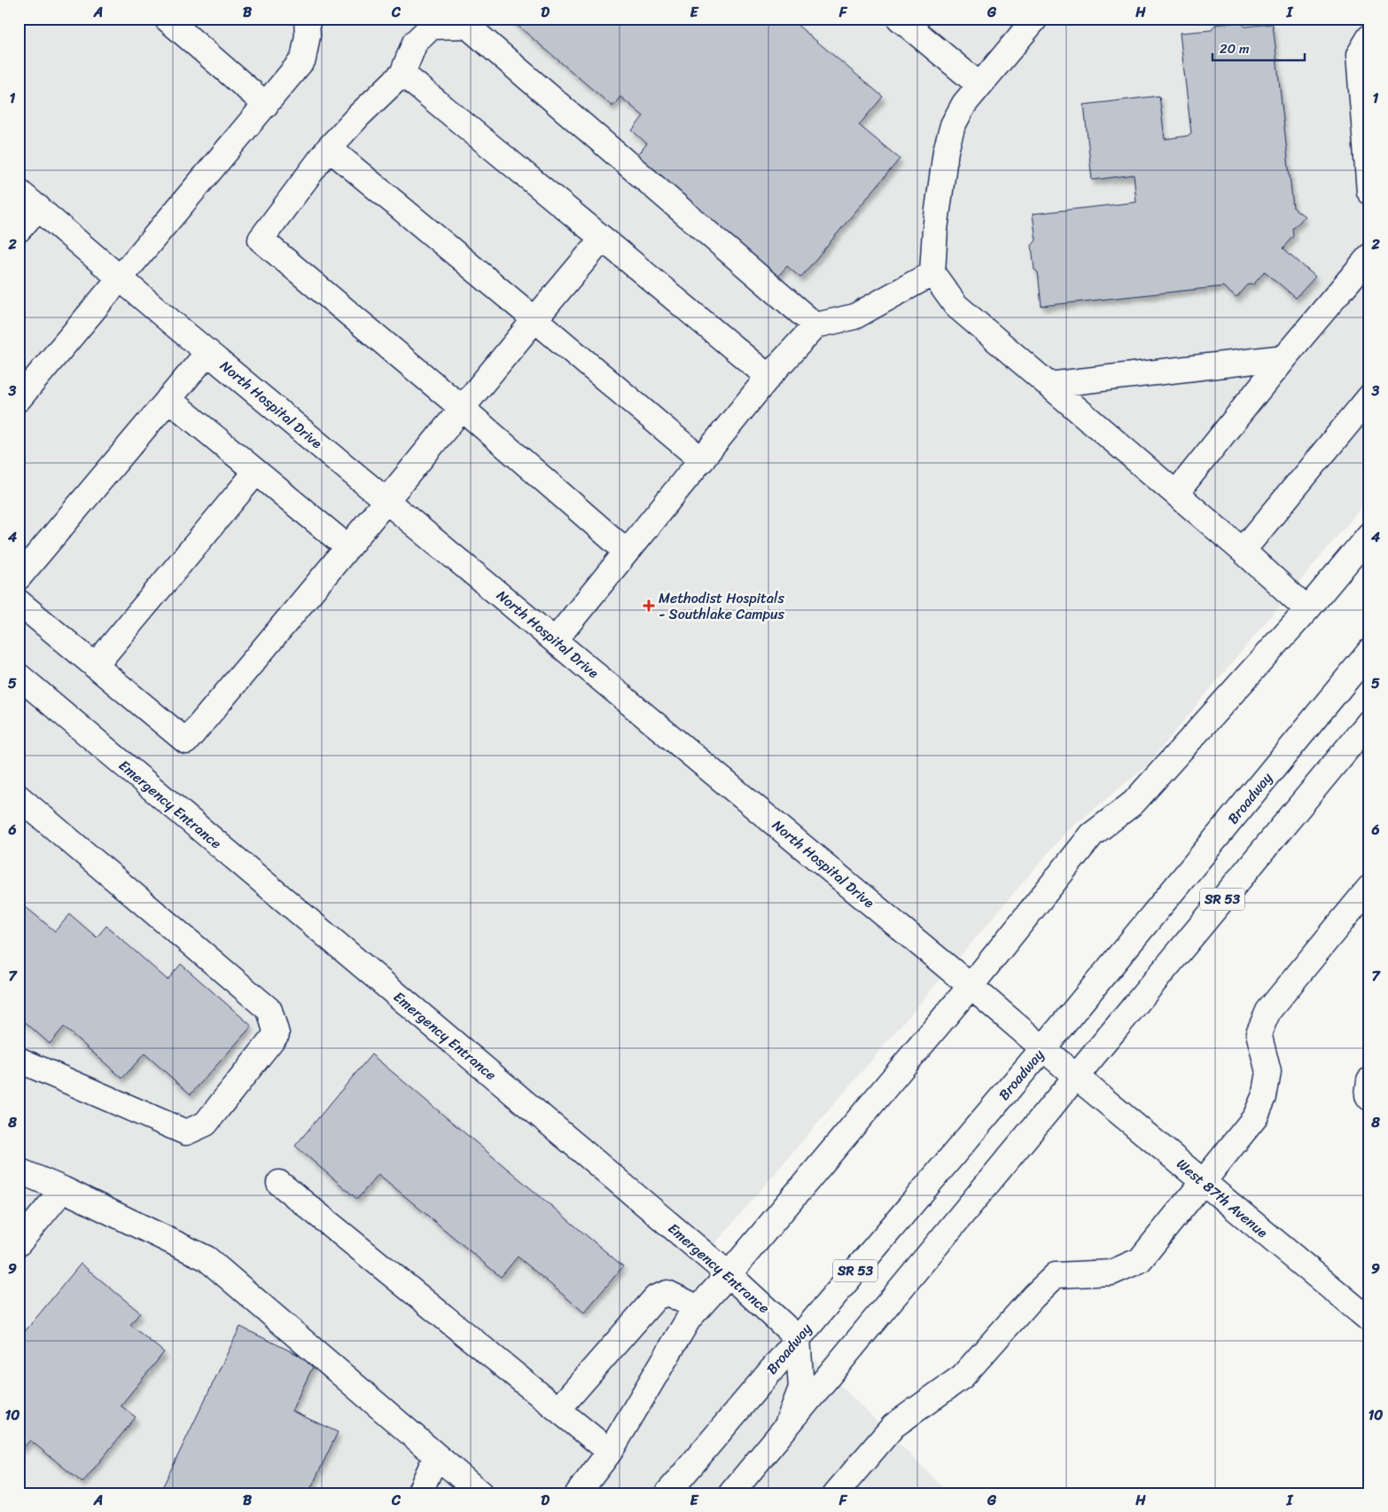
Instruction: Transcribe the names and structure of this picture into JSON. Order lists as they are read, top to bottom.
{
  "streets": {
    "street": [
      "North Hospital Drive",
      "Broadway",
      "Emergency Entrance",
      "SR 53",
      "West 87th Avenue"
    ]
  },
  "crossings": [
    ["North Hospital Drive", "Broadway"],
    ["North Hospital Drive", "SR 53"],
    ["North Hospital Drive", "West 87th Avenue"],
    ["Broadway", "Emergency Entrance"],
    ["SR 53", "West 87th Avenue"]
  ],
  "places": {
    "health": ["Methodist Hospitals - Southlake Campus"]
  },
  "scale_bar": "20 m",
  "grid": {
    "columns": [
      "A",
      "B",
      "C",
      "D",
      "E",
      "F",
      "G",
      "H",
      "I"
    ],
    "rows": [
      "1",
      "2",
      "3",
      "4",
      "5",
      "6",
      "7",
      "8",
      "9",
      "10"
    ]
  }
}
